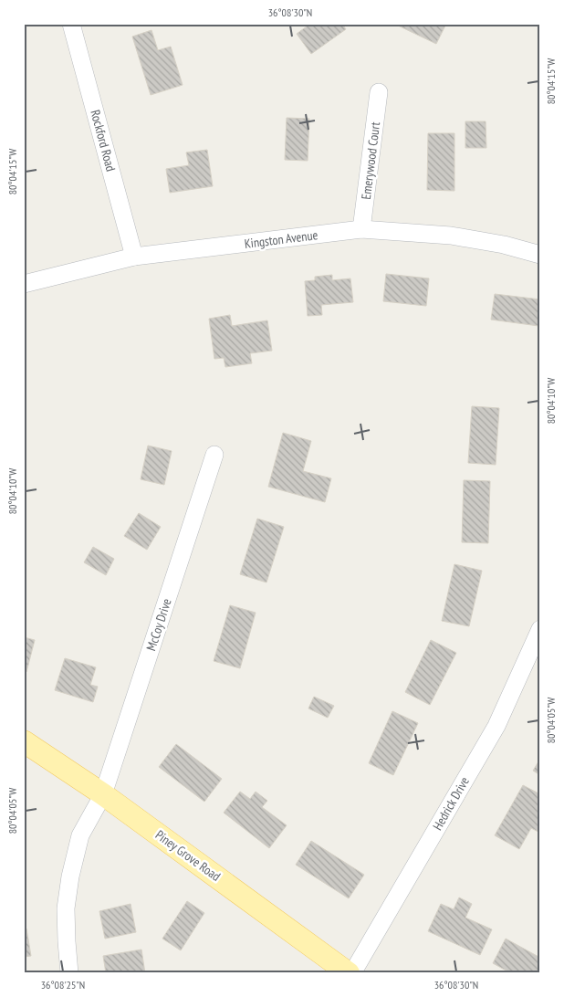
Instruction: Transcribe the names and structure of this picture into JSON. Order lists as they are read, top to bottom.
{
  "streets": {
    "main road": ["Piney Grove Road"],
    "street": [
      "Rockford Road",
      "Emerywood Court",
      "Kingston Avenue",
      "McCoy Drive",
      "Hedrick Drive"
    ]
  },
  "crossings": [
    ["Rockford Road", "Kingston Avenue"],
    ["Emerywood Court", "Kingston Avenue"],
    ["McCoy Drive", "Piney Grove Road"]
  ],
  "coordinates": [
    "36°08'30\"N",
    "80°04'15\"W",
    "80°04'10\"W",
    "80°04'05\"W",
    "36°08'25\"N"
  ]
}
